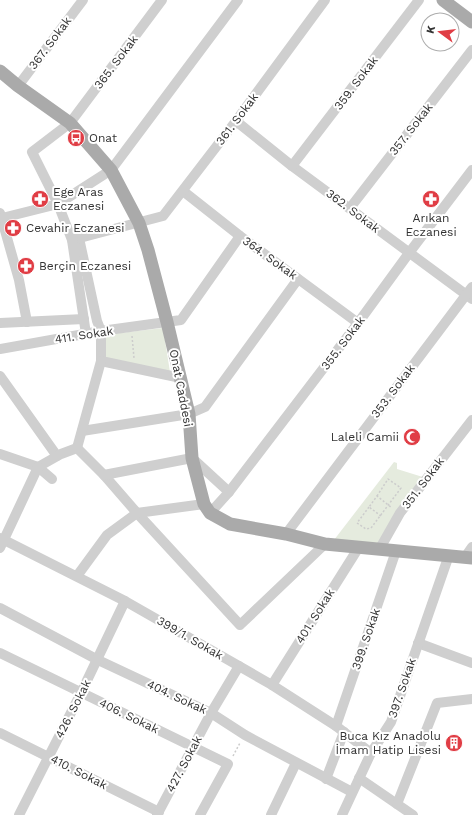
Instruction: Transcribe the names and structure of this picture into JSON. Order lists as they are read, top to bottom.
{
  "streets": {
    "main road": ["Onat Caddesi"],
    "street": [
      "367. Sokak",
      "365. Sokak",
      "359. Sokak",
      "361. Sokak",
      "357. Sokak",
      "362. Sokak",
      "364. Sokak",
      "411. Sokak",
      "355. Sokak",
      "353. Sokak",
      "351. Sokak",
      "401. Sokak",
      "399/1. Sokak",
      "399. Sokak",
      "397. Sokak",
      "404. Sokak",
      "426. Sokak",
      "406. Sokak",
      "427. Sokak",
      "410. Sokak"
    ]
  },
  "crossings": [
    ["367. Sokak", "Onat Caddesi"],
    ["365. Sokak", "Onat Caddesi"],
    ["359. Sokak", "362. Sokak"],
    ["361. Sokak", "362. Sokak"],
    ["361. Sokak", "364. Sokak"],
    ["361. Sokak", "Onat Caddesi"],
    ["357. Sokak", "362. Sokak"],
    ["362. Sokak", "355. Sokak"],
    ["362. Sokak", "353. Sokak"],
    ["364. Sokak", "411. Sokak"],
    ["364. Sokak", "355. Sokak"],
    ["411. Sokak", "Onat Caddesi"],
    ["355. Sokak", "Onat Caddesi"],
    ["401. Sokak", "399/1. Sokak"],
    ["399/1. Sokak", "399. Sokak"],
    ["399/1. Sokak", "397. Sokak"],
    ["399/1. Sokak", "426. Sokak"],
    ["399/1. Sokak", "427. Sokak"],
    ["399. Sokak", "404. Sokak"],
    ["397. Sokak", "404. Sokak"],
    ["404. Sokak", "426. Sokak"],
    ["404. Sokak", "427. Sokak"],
    ["426. Sokak", "406. Sokak"],
    ["426. Sokak", "410. Sokak"],
    ["406. Sokak", "427. Sokak"],
    ["427. Sokak", "410. Sokak"]
  ],
  "places": {
    "bus stop": ["Onat"],
    "pharmacy": [
      "Ege Aras Eczanesi",
      "Arıkan Eczanesi",
      "Cevahir Eczanesi",
      "Berçin Eczanesi"
    ],
    "mosque": ["Laleli Camii"],
    "building": ["Buca Kız Anadolu İmam Hatip Lisesi"]
  },
  "north": "left"
}
